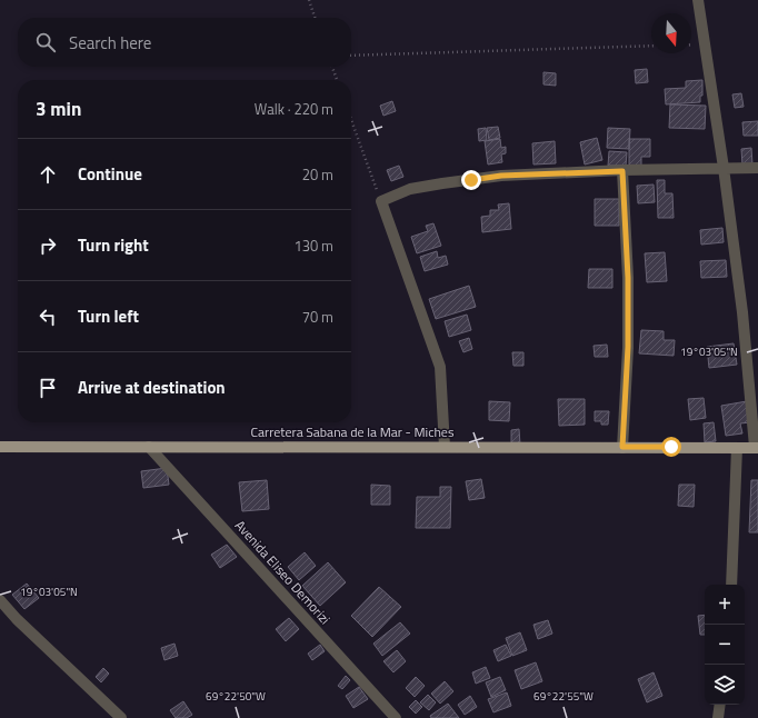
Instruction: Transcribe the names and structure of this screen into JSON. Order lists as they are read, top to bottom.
{
  "streets": {
    "main road": ["Carretera Sabana de la Mar - Miches"],
    "street": ["Avenida Eliseo Demorizi"]
  },
  "crossings": [
    ["Carretera Sabana de la Mar - Miches", "Avenida Eliseo Demorizi"]
  ],
  "north": "bottom",
  "page": {
    "search": "Search here",
    "heading": ["3 min", "Walk · 220 m"],
    "list": [
      ["Continue", "20 m"],
      ["Turn right", "130 m"],
      ["Turn left", "70 m"],
      "Arrive at destination"
    ],
    "map_buttons": ["+", "−"]
  },
  "coordinates": ["19°03'05\"N", "69°22'50\"W", "69°22'55\"W"]
}
